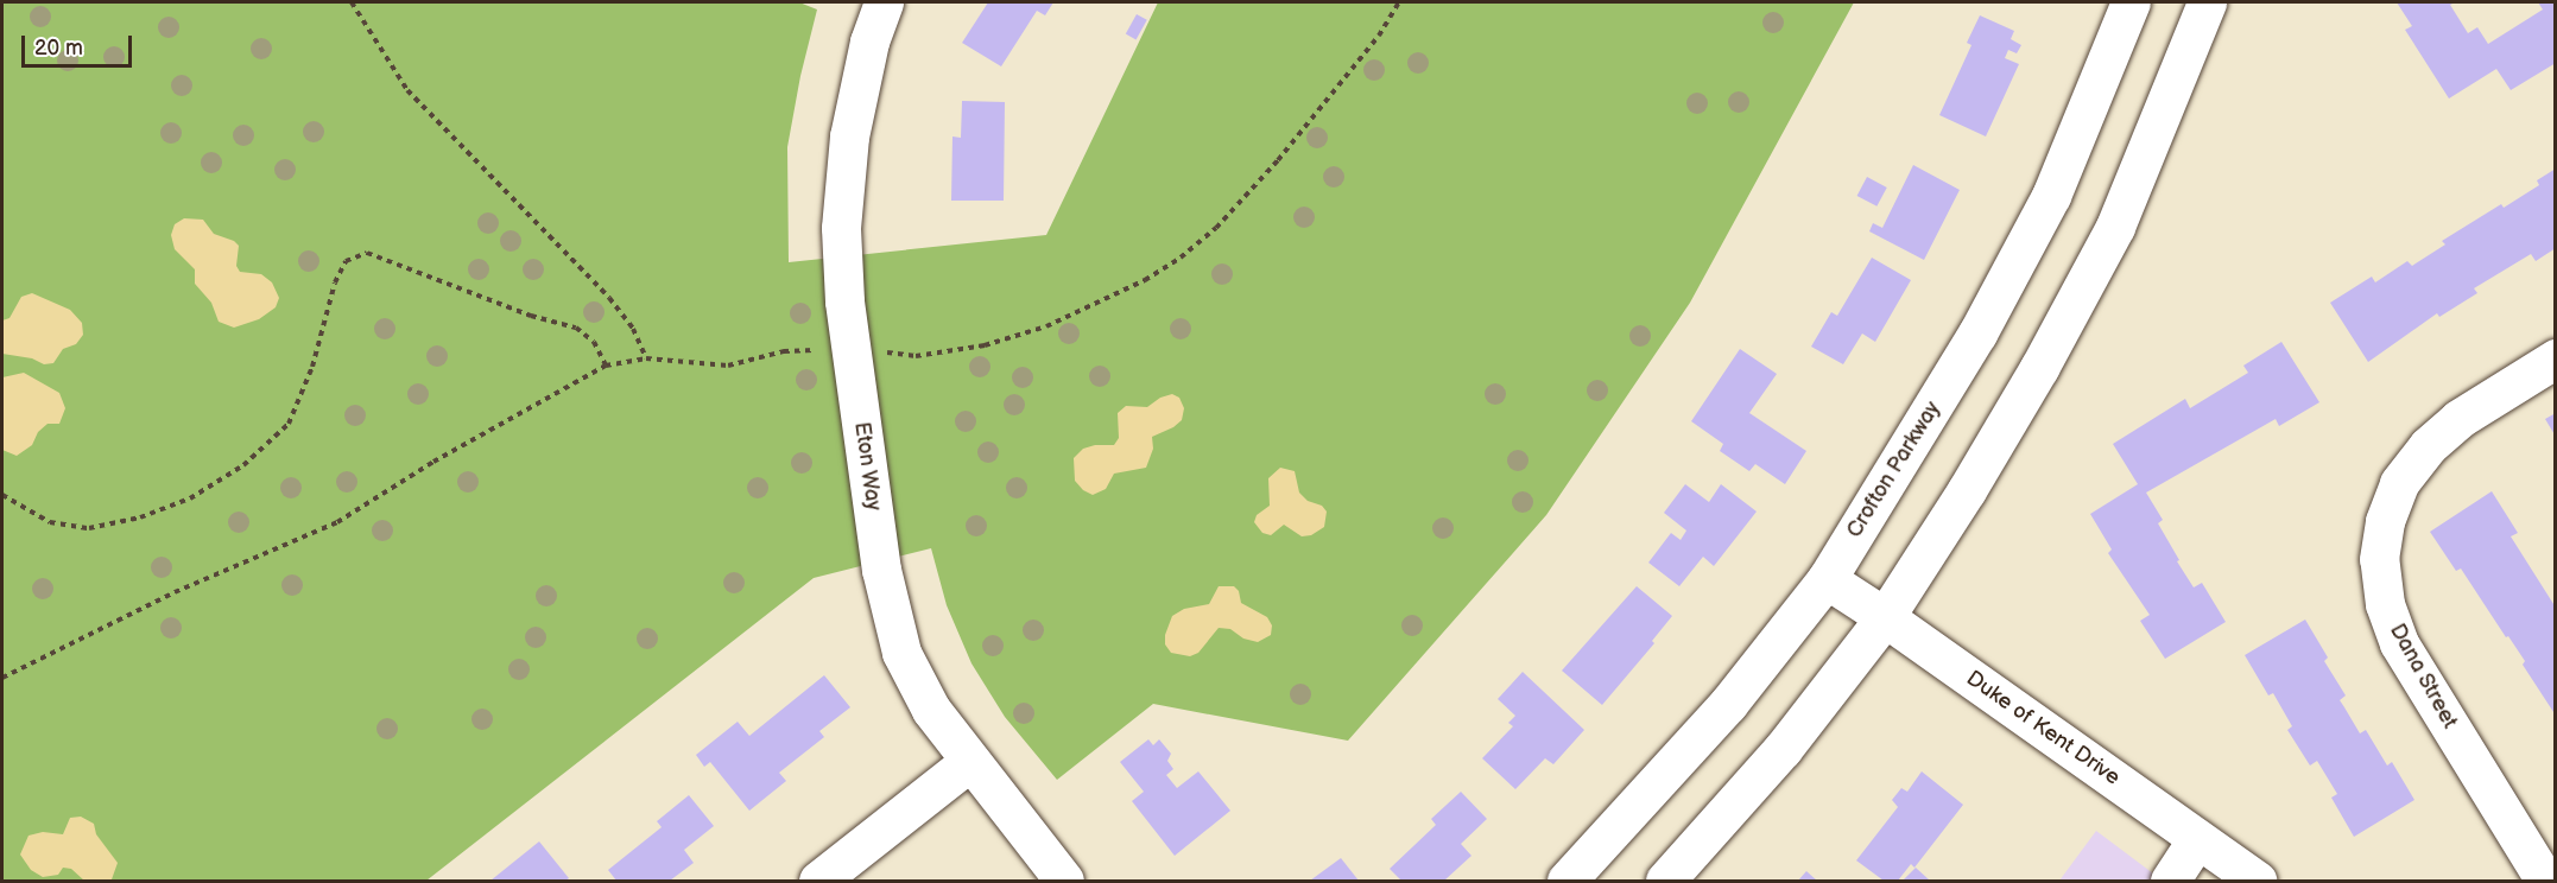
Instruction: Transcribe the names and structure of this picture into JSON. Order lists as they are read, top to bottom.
{
  "streets": {
    "street": [
      "Eton Way",
      "Crofton Parkway",
      "Dana Street",
      "Duke of Kent Drive"
    ]
  },
  "crossings": [
    ["Crofton Parkway", "Duke of Kent Drive"]
  ],
  "scale_bar": "20 m"
}
